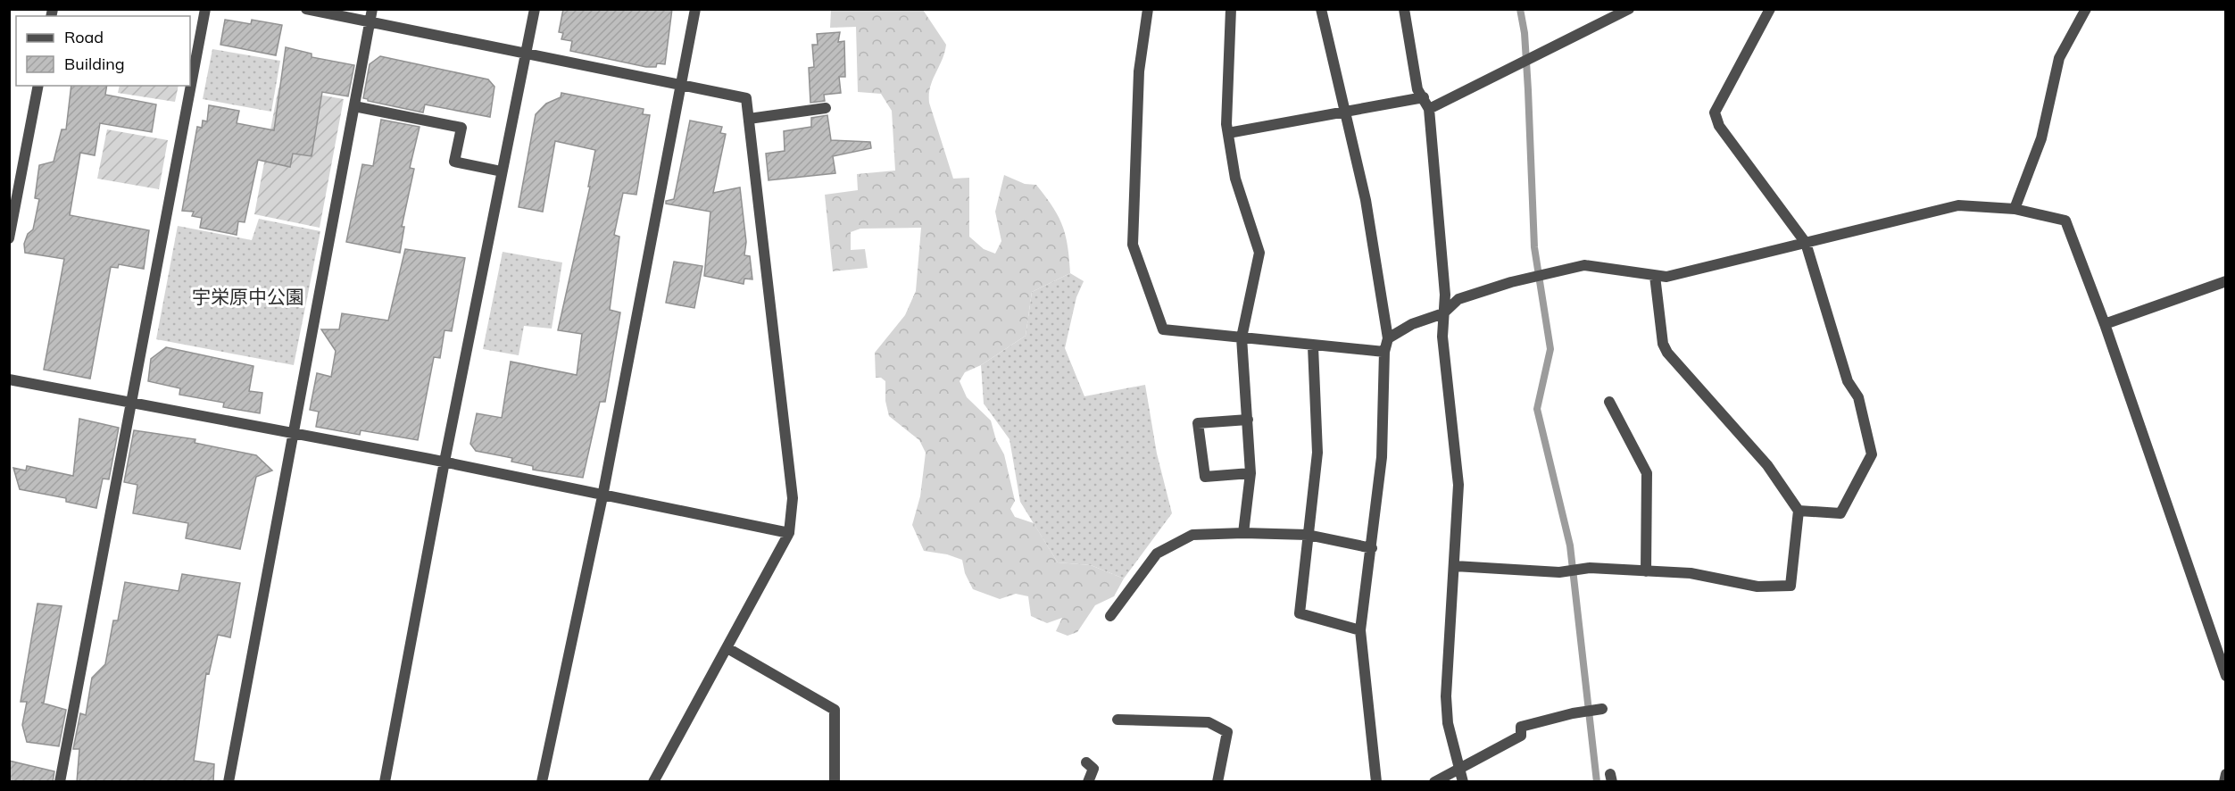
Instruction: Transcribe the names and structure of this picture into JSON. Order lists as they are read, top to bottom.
{
  "parks": ["宇栄原中公園"],
  "legend": ["Road", "Building"]
}
